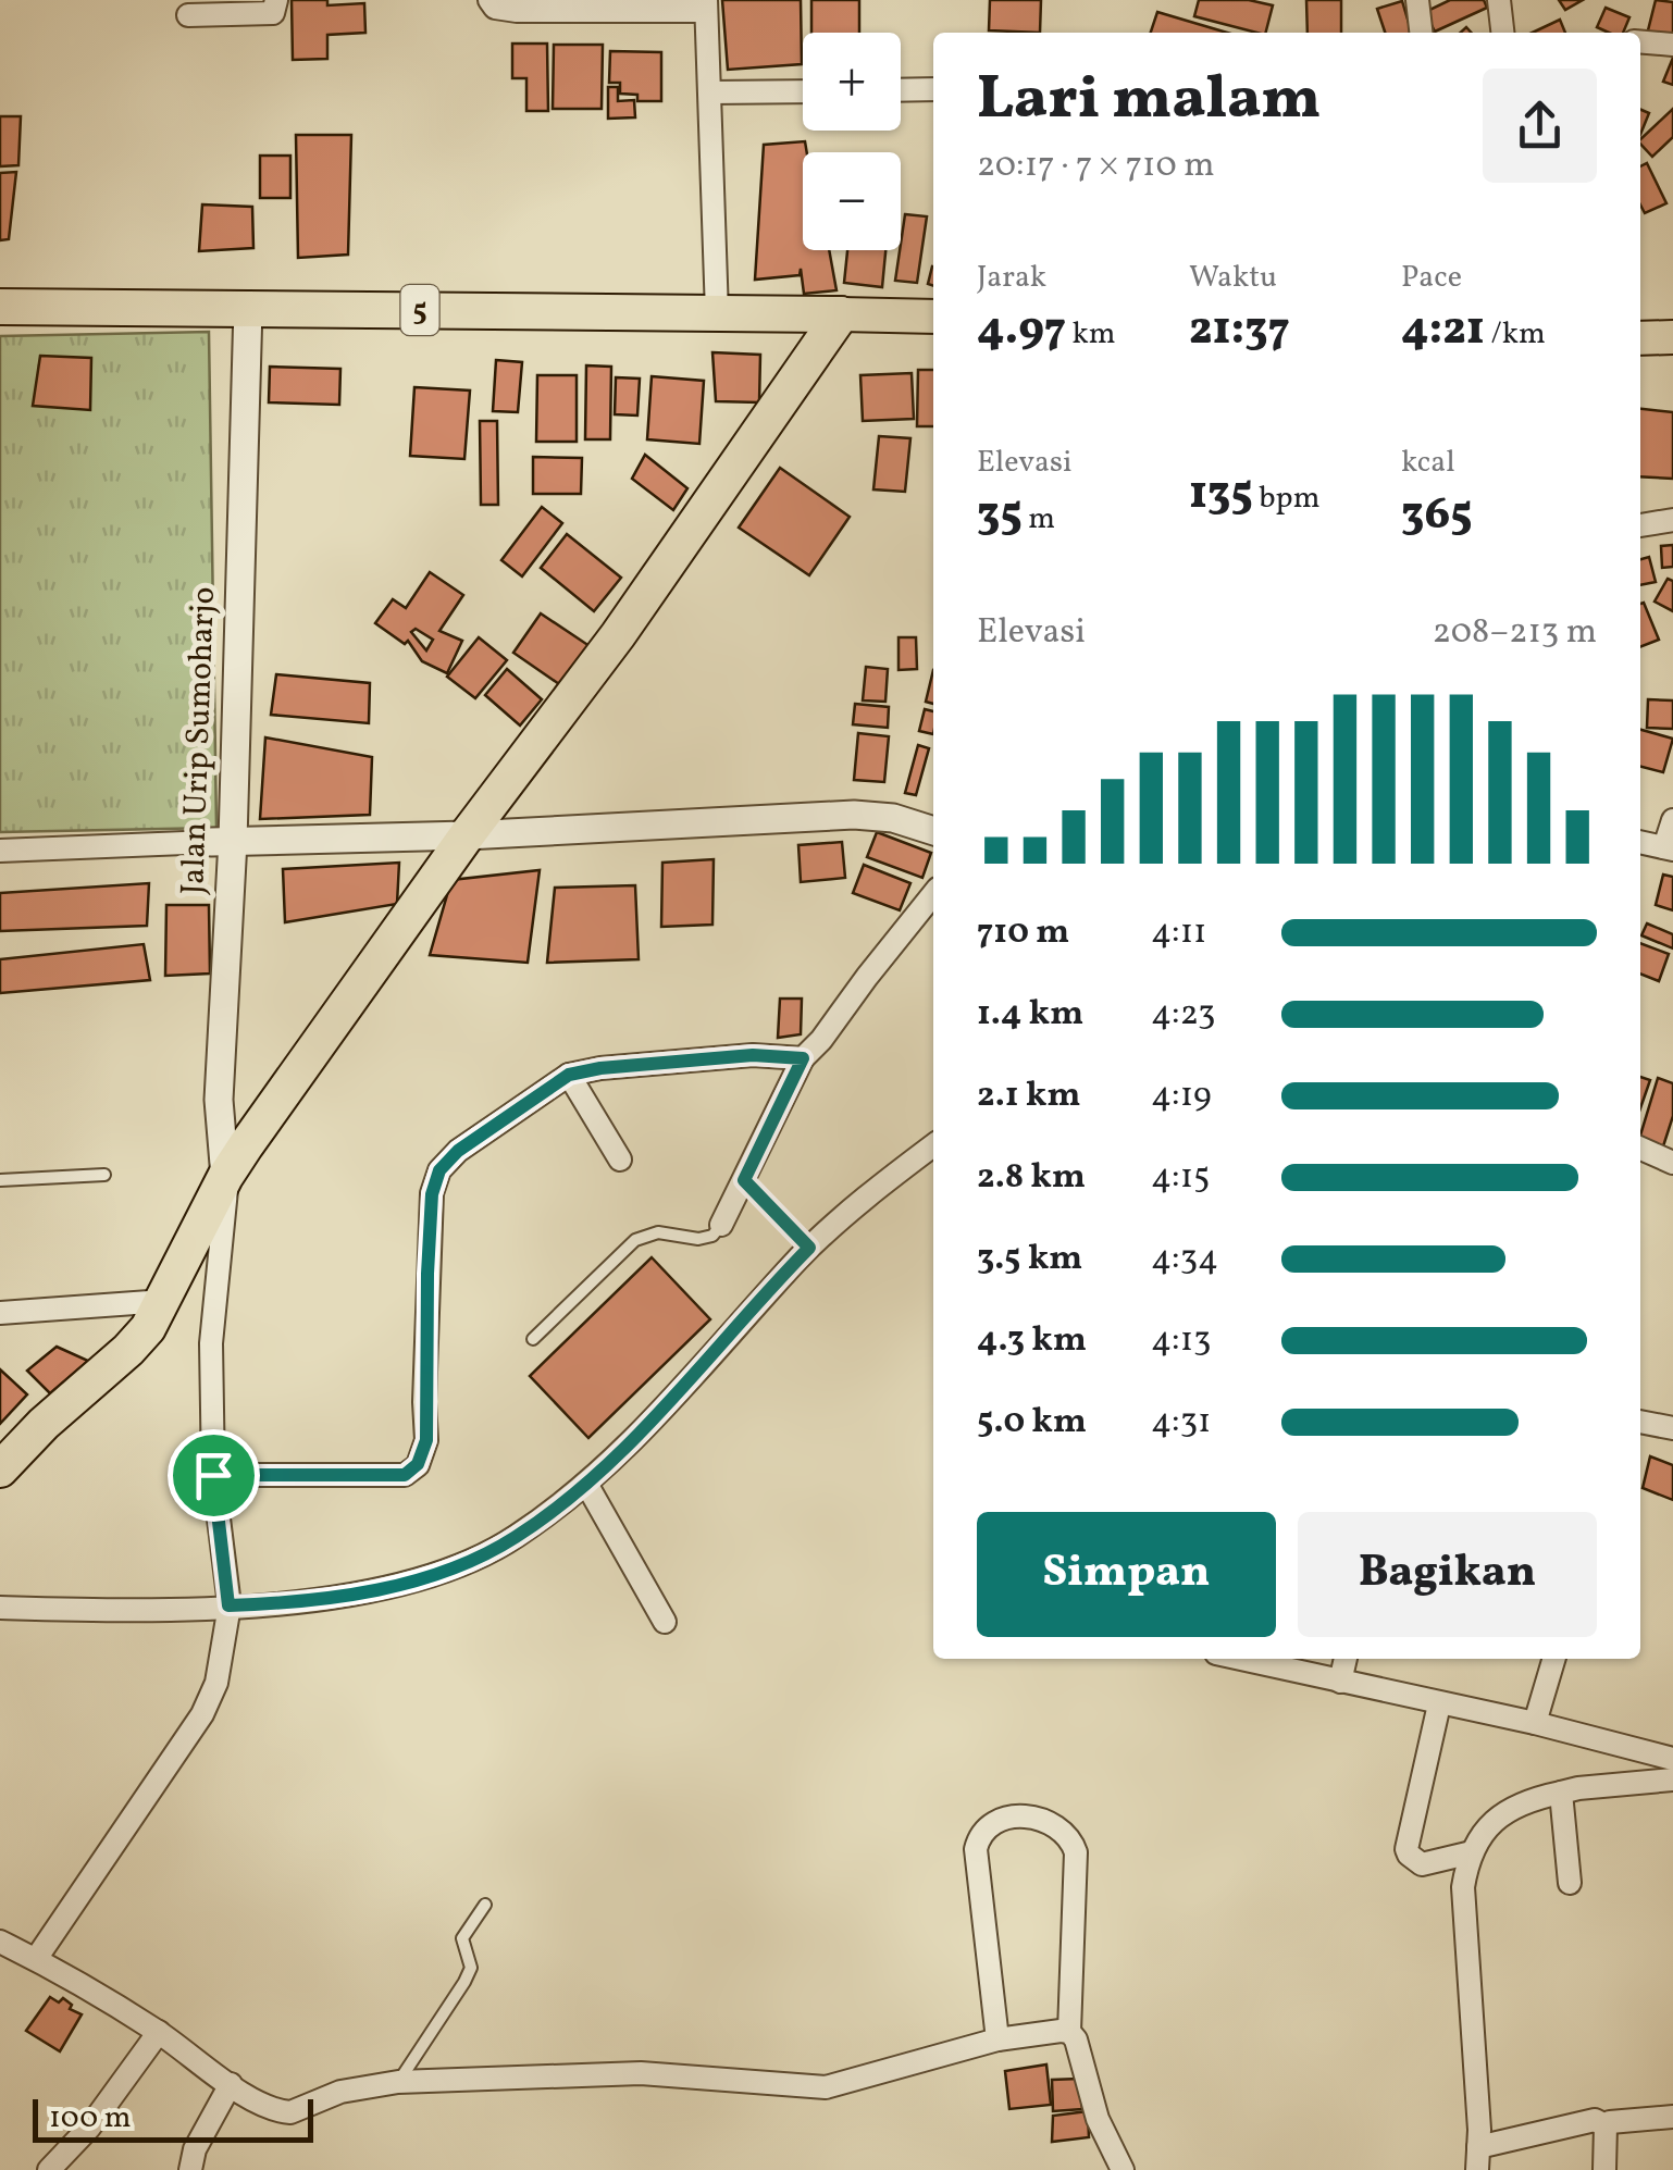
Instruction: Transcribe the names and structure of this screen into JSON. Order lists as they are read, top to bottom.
{
  "streets": {
    "highway": ["5"],
    "street": ["Jalan Urip Sumoharjo"]
  },
  "crossings": [
    ["5", "Jalan Urip Sumoharjo"]
  ],
  "scale_bar": "100 m",
  "page": {
    "map_buttons": ["+", "−"],
    "heading": ["Lari malam", "20:17 · 7 × 710 m"],
    "stats": [
      ["Jarak", "4.97 km"],
      ["Waktu", "21:37"],
      ["Pace", "4:21 /km"],
      ["Elevasi", "35 m"],
      ["135 bpm"],
      ["kcal", "365"]
    ],
    "chart": ["Elevasi", "208–213 m"],
    "list": [
      {
        "name": "710 m",
        "note": "4:11"
      },
      {
        "name": "1.4 km",
        "note": "4:23"
      },
      {
        "name": "2.1 km",
        "note": "4:19"
      },
      {
        "name": "2.8 km",
        "note": "4:15"
      },
      {
        "name": "3.5 km",
        "note": "4:34"
      },
      {
        "name": "4.3 km",
        "note": "4:13"
      },
      {
        "name": "5.0 km",
        "note": "4:31"
      }
    ],
    "buttons": ["Simpan", "Bagikan"],
    "scale": "100 m"
  }
}
